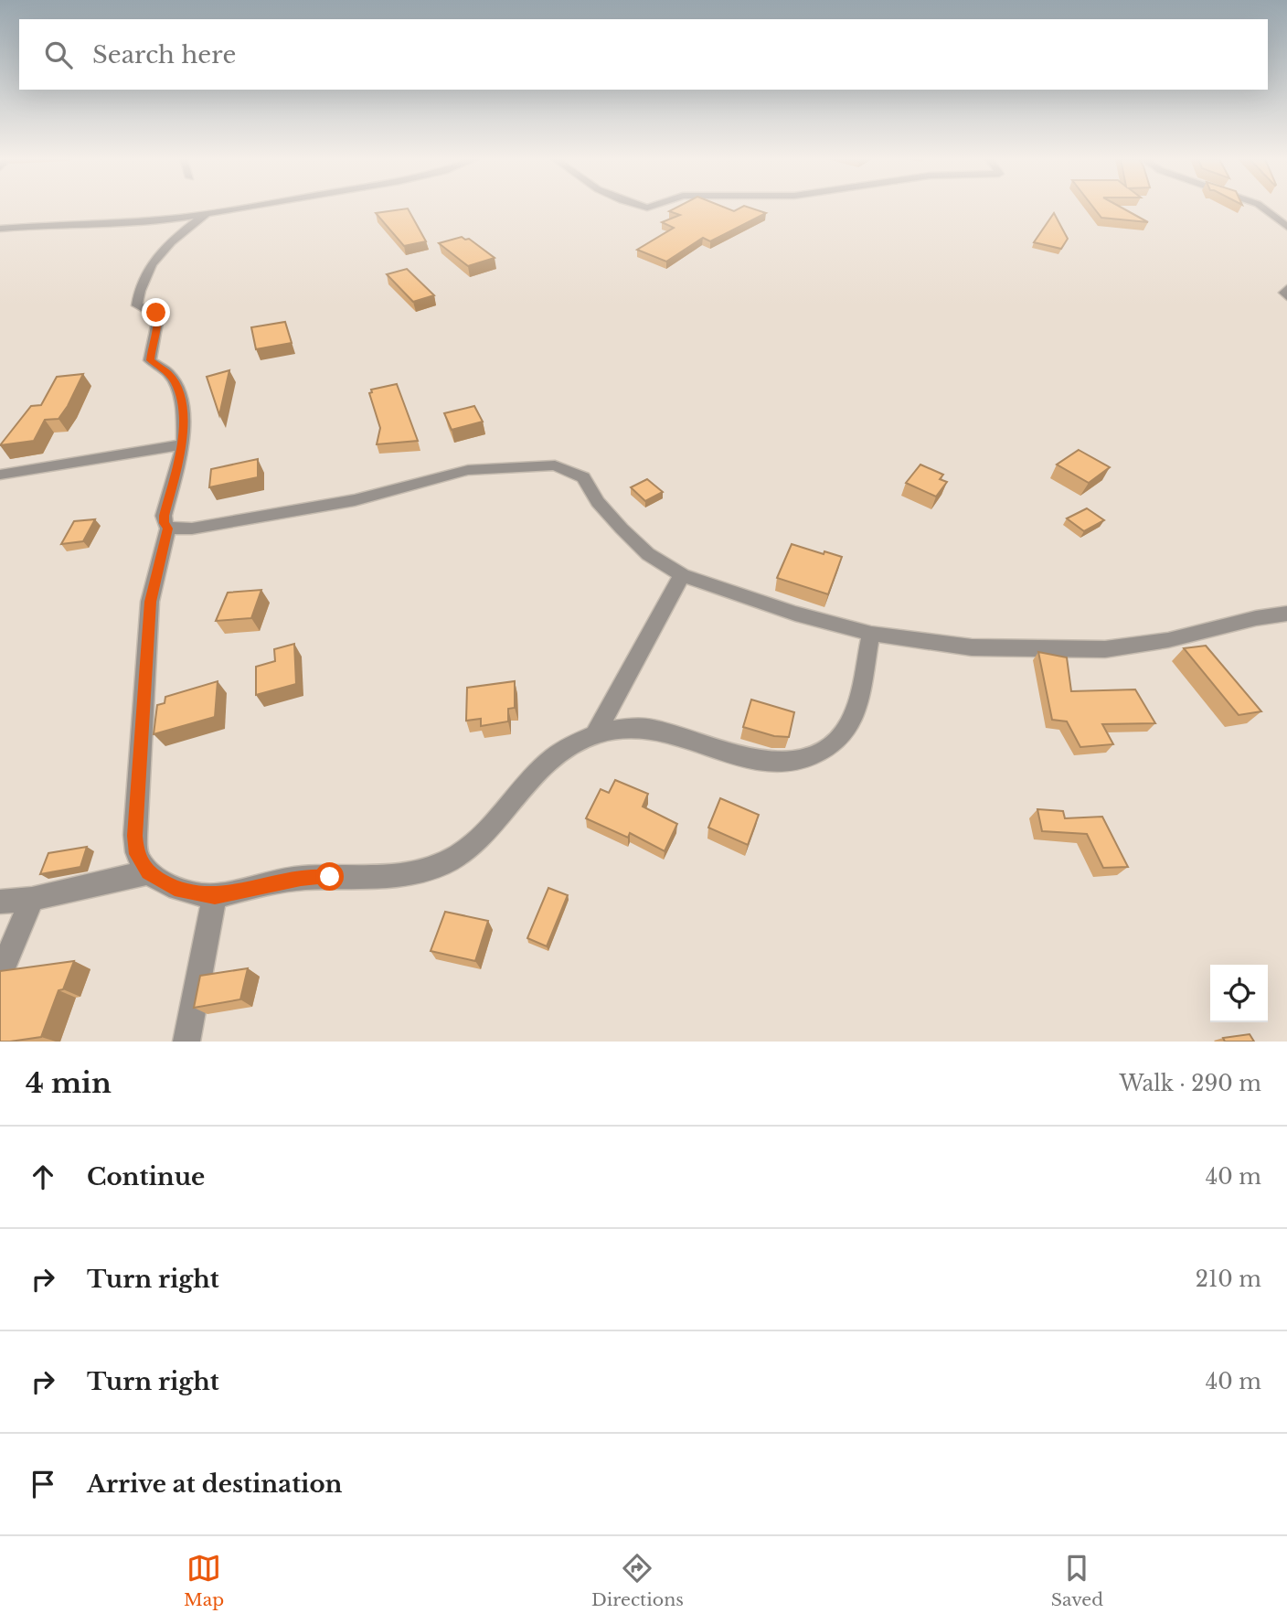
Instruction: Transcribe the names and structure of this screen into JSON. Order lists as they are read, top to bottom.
{
  "page": {
    "search": "Search here",
    "heading": ["4 min", "Walk · 290 m"],
    "list": [
      ["Continue", "40 m"],
      ["Turn right", "210 m"],
      ["Turn right", "40 m"],
      "Arrive at destination"
    ],
    "nav": ["Map", "Directions", "Saved"]
  }
}
